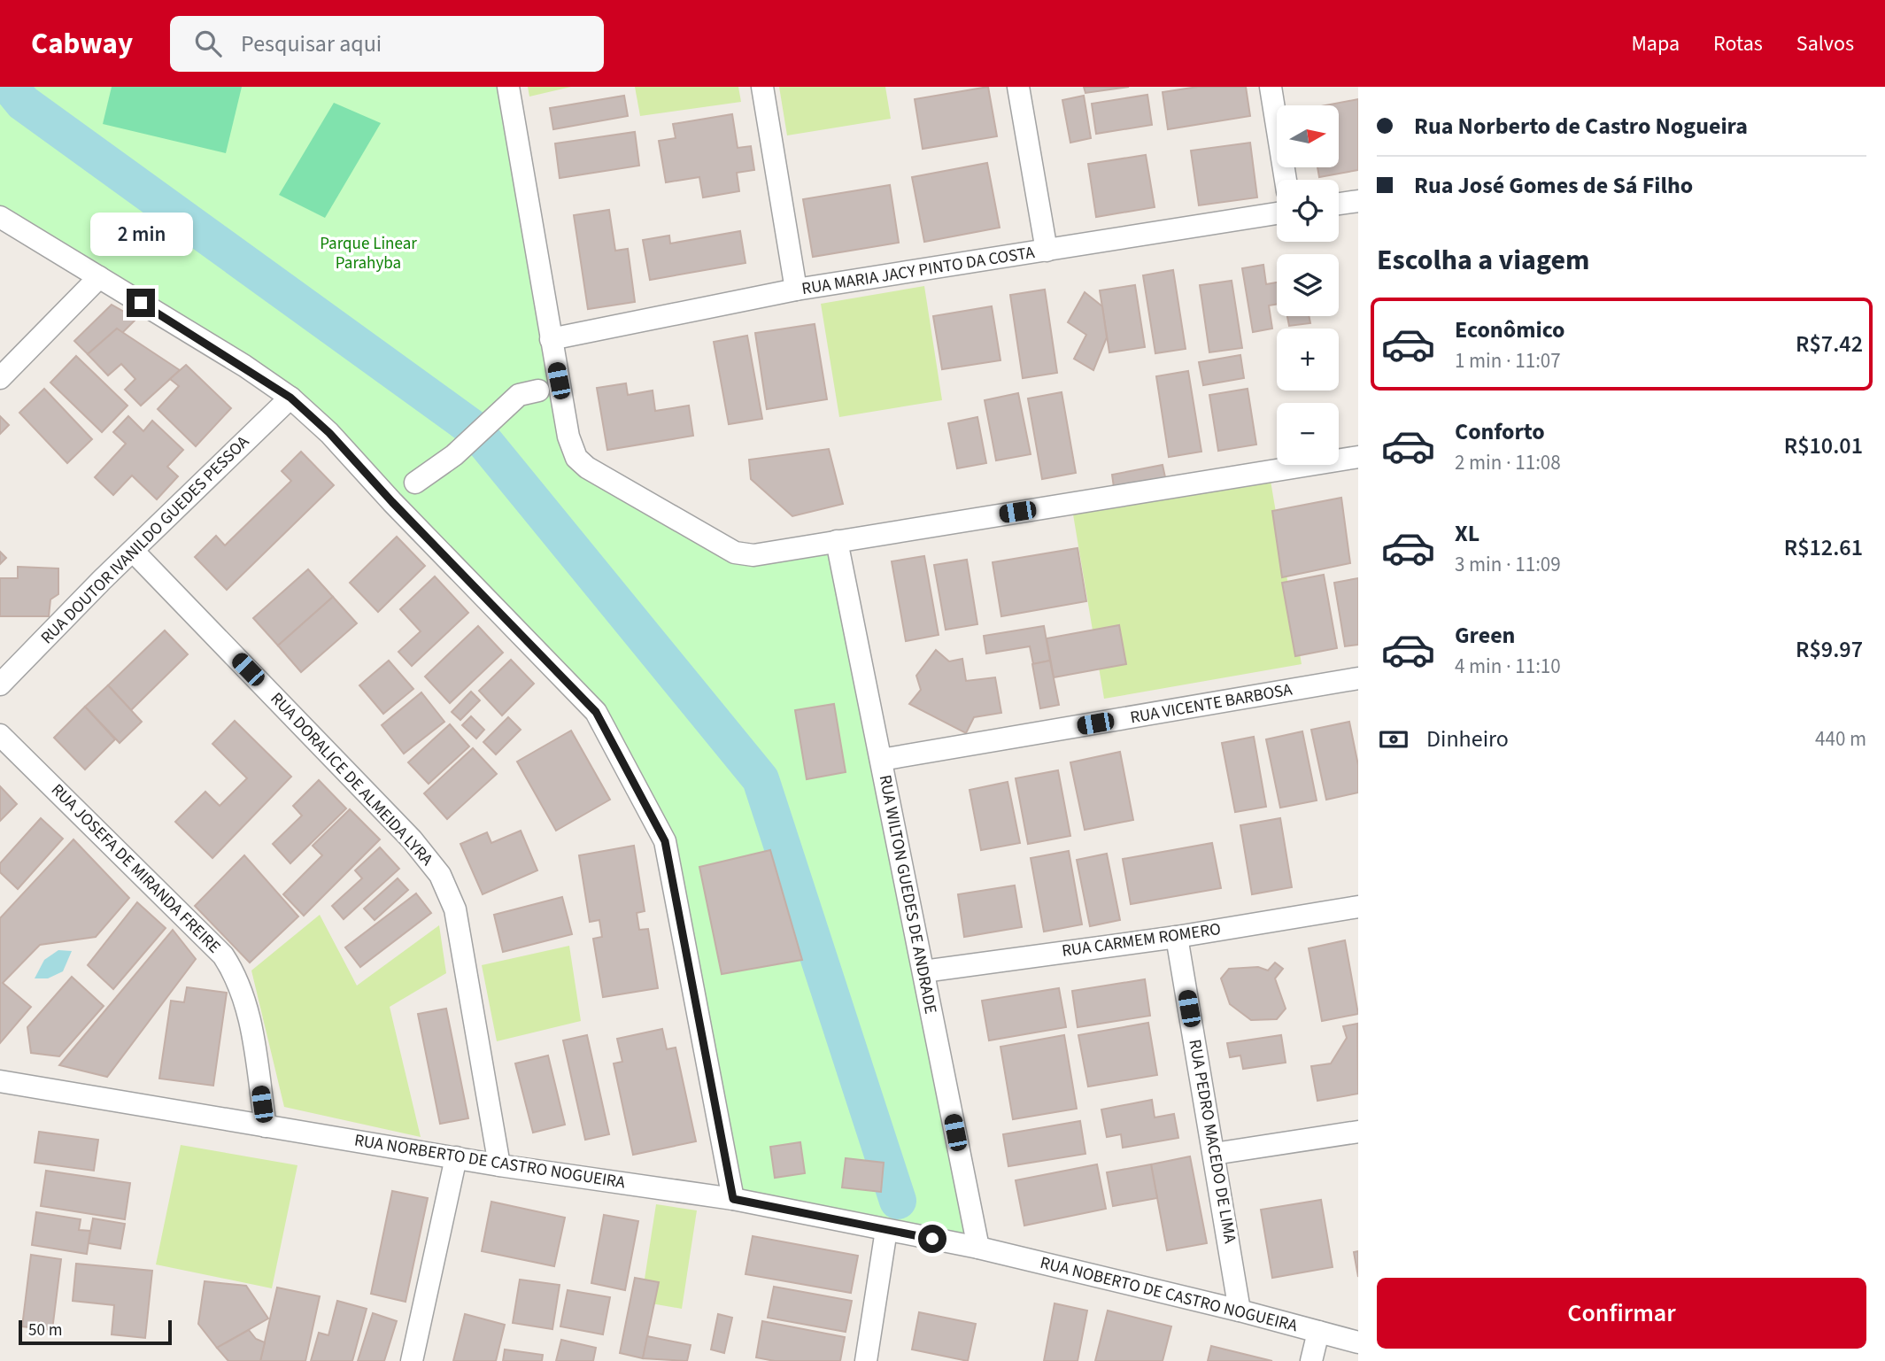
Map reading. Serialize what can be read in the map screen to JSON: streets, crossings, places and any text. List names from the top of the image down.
{
  "streets": {
    "street": [
      "RUA MARIA JACY PINTO DA COSTA",
      "RUA DOUTOR IVANILDO GUEDES PESSOA",
      "RUA VICENTE BARBOSA",
      "RUA DORALICE DE ALMEIDA LYRA",
      "RUA JOSEFA DE MIRANDA FREIRE",
      "RUA WILTON GUEDES DE ANDRADE",
      "RUA CARMEM ROMERO",
      "RUA PEDRO MACEDO DE LIMA",
      "RUA NORBERTO DE CASTRO NOGUEIRA",
      "RUA NOBERTO DE CASTRO NOGUEIRA"
    ]
  },
  "crossings": [
    ["RUA DOUTOR IVANILDO GUEDES PESSOA", "RUA DORALICE DE ALMEIDA LYRA"],
    ["RUA VICENTE BARBOSA", "RUA WILTON GUEDES DE ANDRADE"],
    ["RUA DORALICE DE ALMEIDA LYRA", "RUA NORBERTO DE CASTRO NOGUEIRA"],
    ["RUA JOSEFA DE MIRANDA FREIRE", "RUA NORBERTO DE CASTRO NOGUEIRA"],
    ["RUA WILTON GUEDES DE ANDRADE", "RUA CARMEM ROMERO"],
    ["RUA WILTON GUEDES DE ANDRADE", "RUA NORBERTO DE CASTRO NOGUEIRA"],
    ["RUA WILTON GUEDES DE ANDRADE", "RUA NOBERTO DE CASTRO NOGUEIRA"],
    ["RUA CARMEM ROMERO", "RUA PEDRO MACEDO DE LIMA"],
    ["RUA PEDRO MACEDO DE LIMA", "RUA NOBERTO DE CASTRO NOGUEIRA"],
    ["RUA NORBERTO DE CASTRO NOGUEIRA", "RUA NOBERTO DE CASTRO NOGUEIRA"]
  ],
  "parks": ["Parque Linear Parahyba"],
  "scale_bar": "50 m",
  "north": "right",
  "page": {
    "header": "Cabway",
    "search": "Pesquisar aqui",
    "nav": ["Mapa", "Rotas", "Salvos"],
    "banner": ["Rua Norberto de Castro Nogueira", "Rua José Gomes de Sá Filho"],
    "map_buttons": ["+", "−"],
    "bubble": "2 min",
    "heading": "Escolha a viagem",
    "list": [
      {
        "name": "Econômico",
        "note": "1 min · 11:07",
        "value": "R$7.42"
      },
      {
        "name": "Conforto",
        "note": "2 min · 11:08",
        "value": "R$10.01"
      },
      {
        "name": "XL",
        "note": "3 min · 11:09",
        "value": "R$12.61"
      },
      {
        "name": "Green",
        "note": "4 min · 11:10",
        "value": "R$9.97"
      }
    ],
    "pay": ["Dinheiro", "440 m"],
    "buttons": "Confirmar",
    "scale": "50 m"
  }
}
